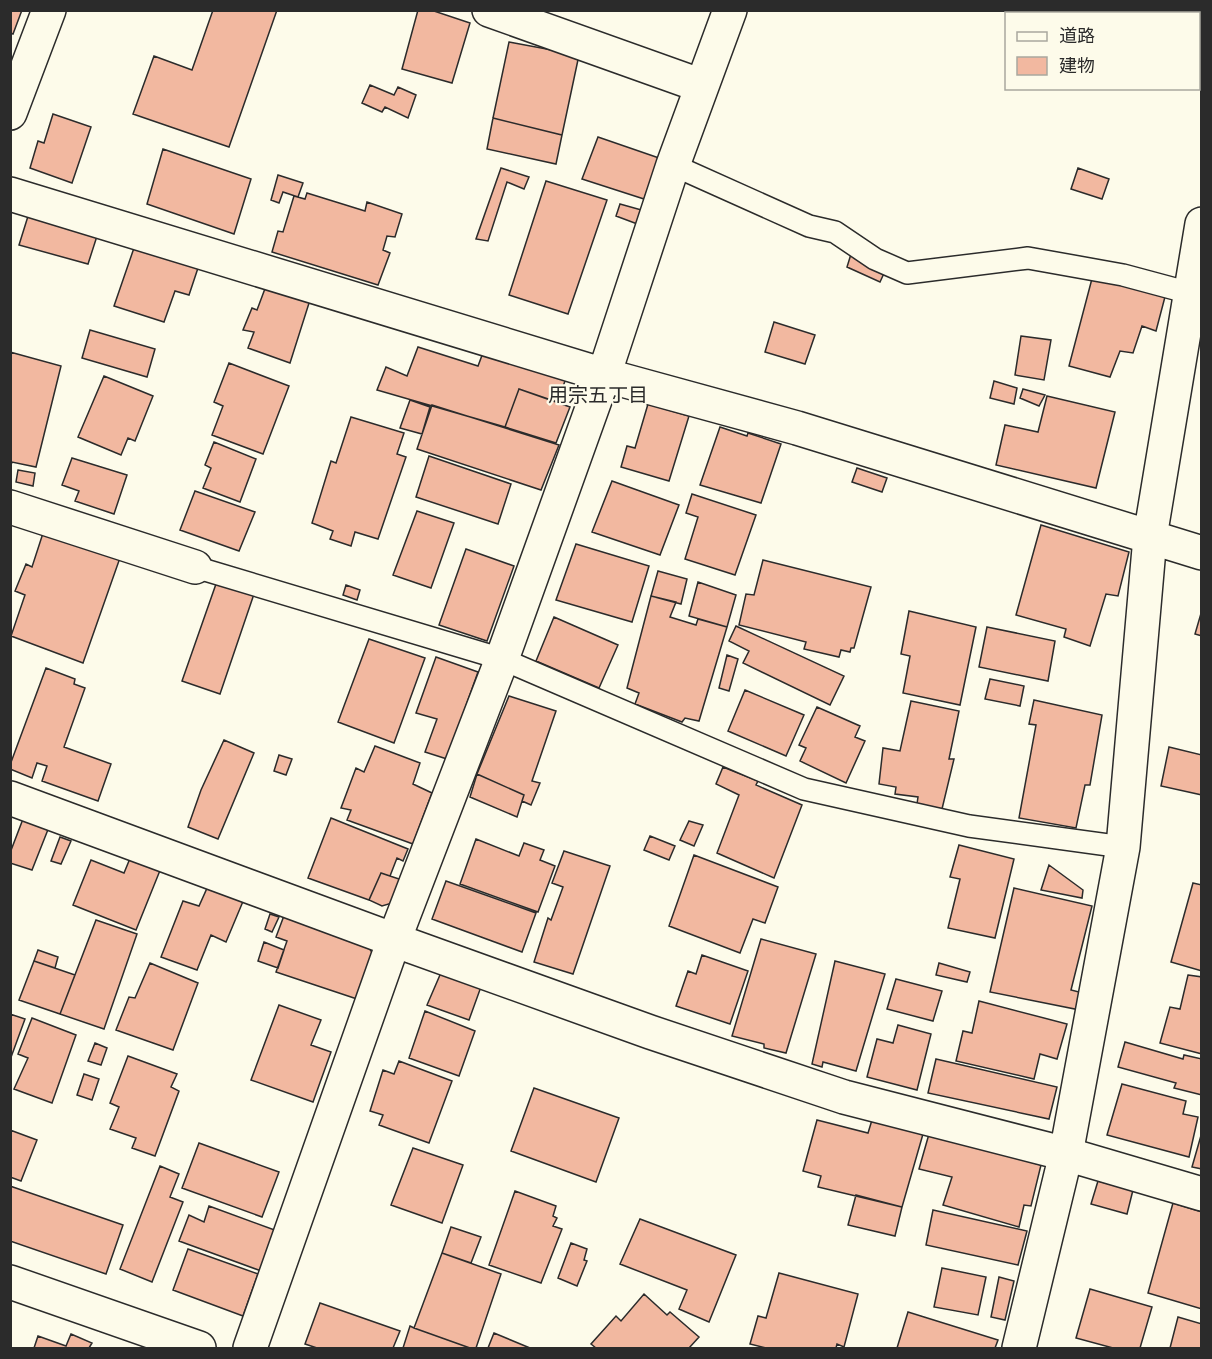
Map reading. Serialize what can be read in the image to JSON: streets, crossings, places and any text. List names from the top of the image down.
{
  "districts": ["用宗五丁目"],
  "legend": ["道路", "建物"]
}
